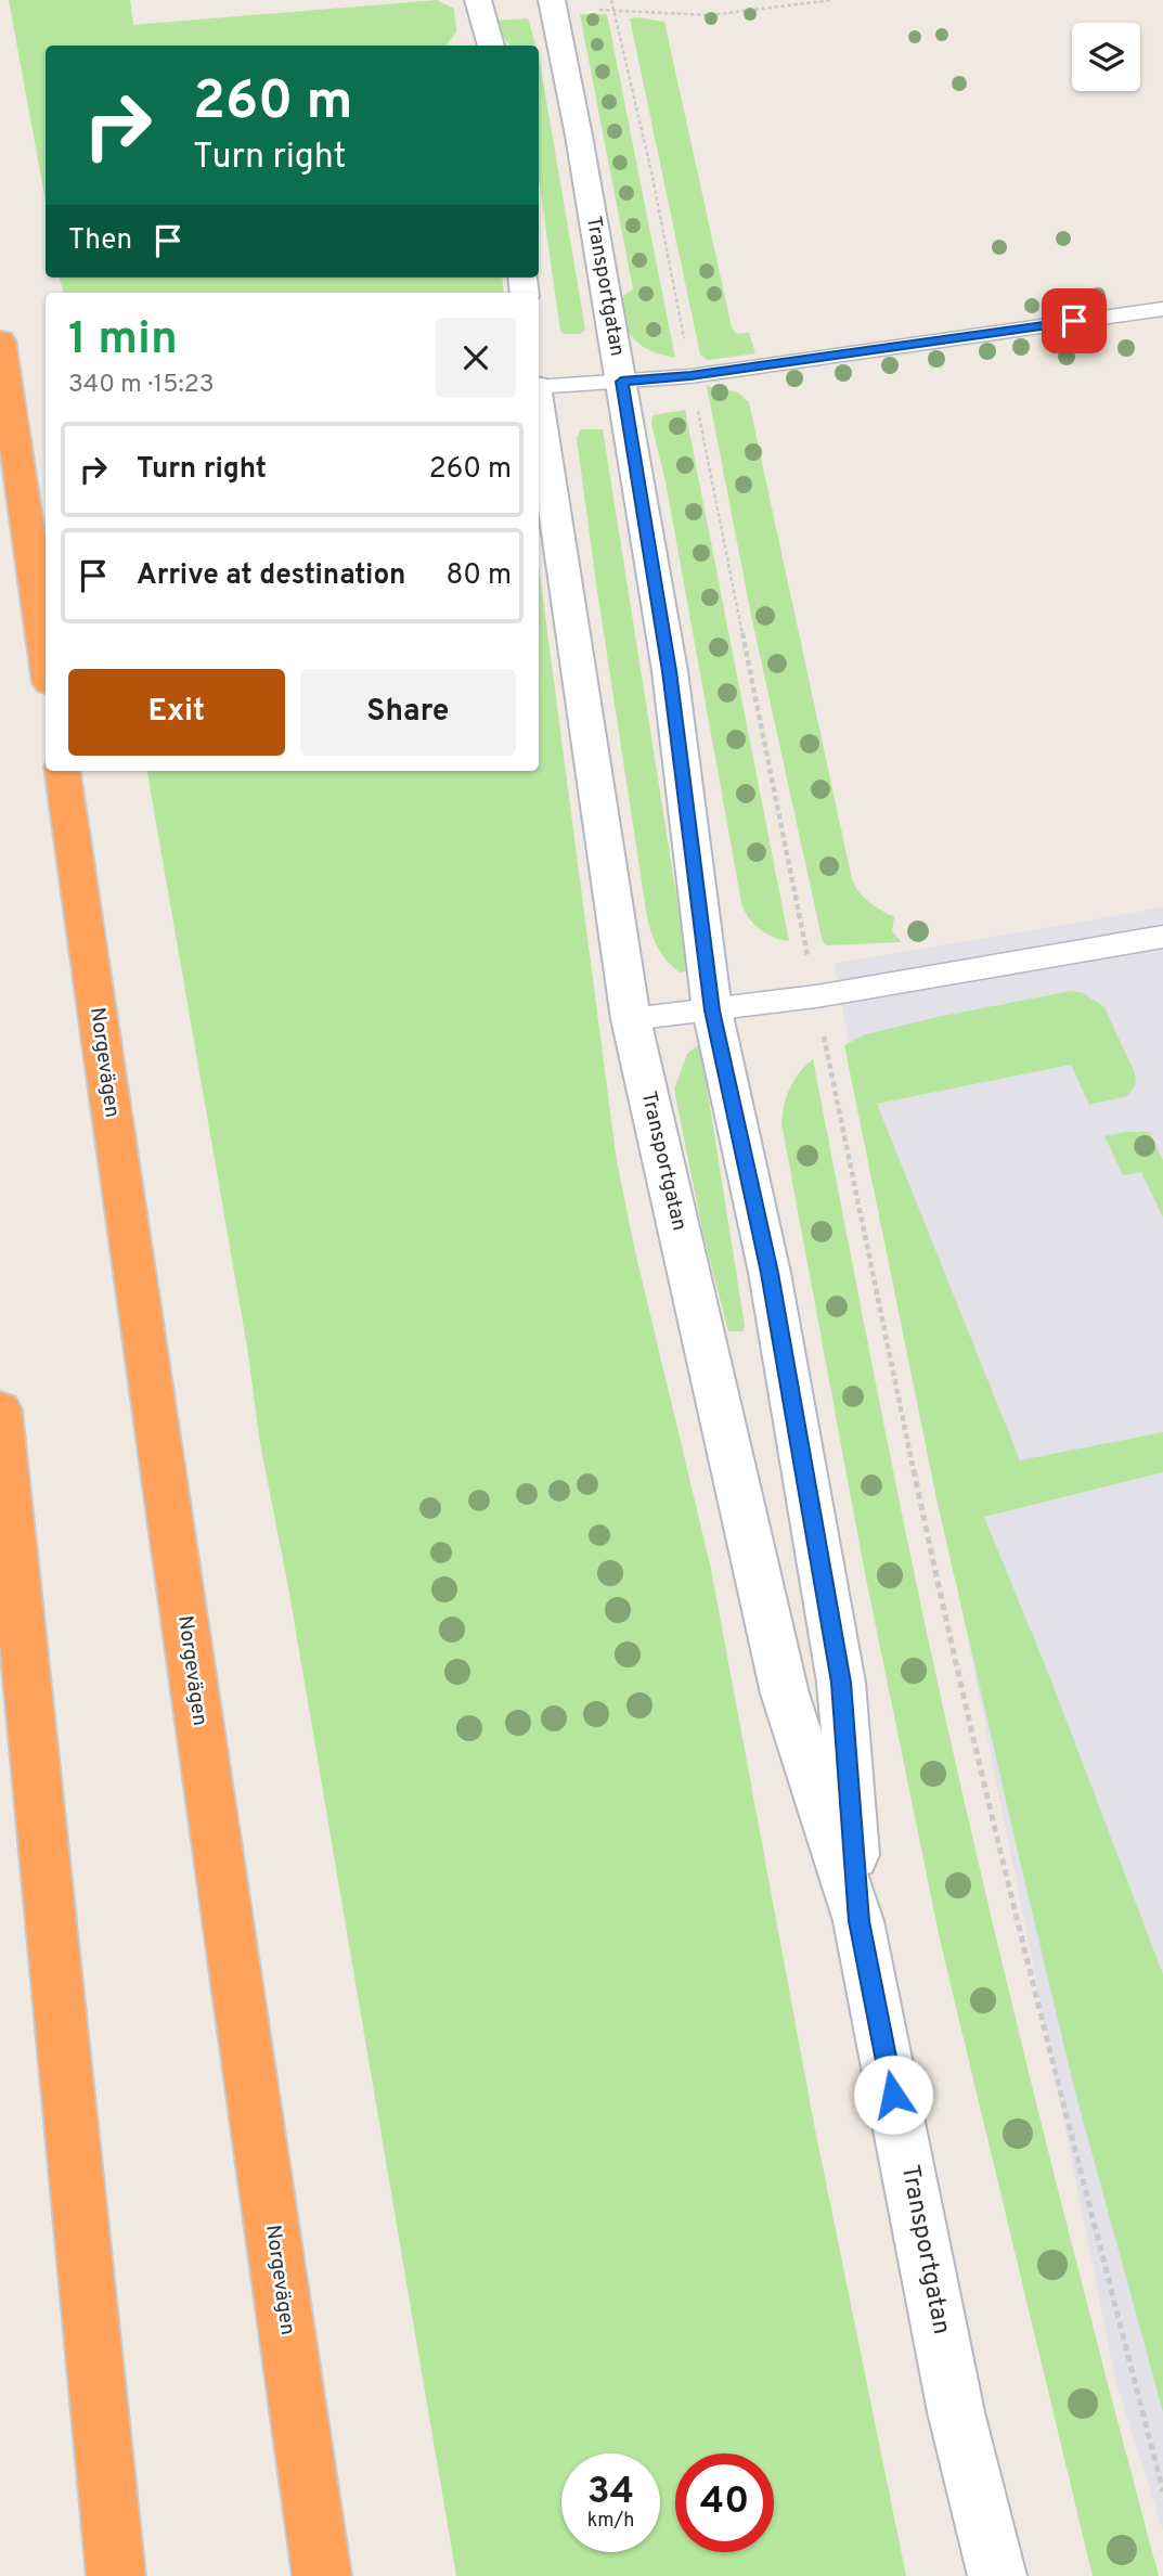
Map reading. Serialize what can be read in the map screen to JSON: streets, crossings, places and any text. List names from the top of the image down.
{
  "streets": {
    "highway": ["Norgevägen"],
    "street": ["Transportgatan"]
  },
  "page": {
    "turn": ["260 m", "Turn right"],
    "then": "Then",
    "heading": ["1 min", "340 m · 15:23"],
    "list": [
      {
        "name": "Turn right",
        "value": "260 m"
      },
      {
        "name": "Arrive at destination",
        "value": "80 m"
      }
    ],
    "buttons": ["Exit", "Share"],
    "speed": "34 km/h",
    "limit": "40"
  }
}
